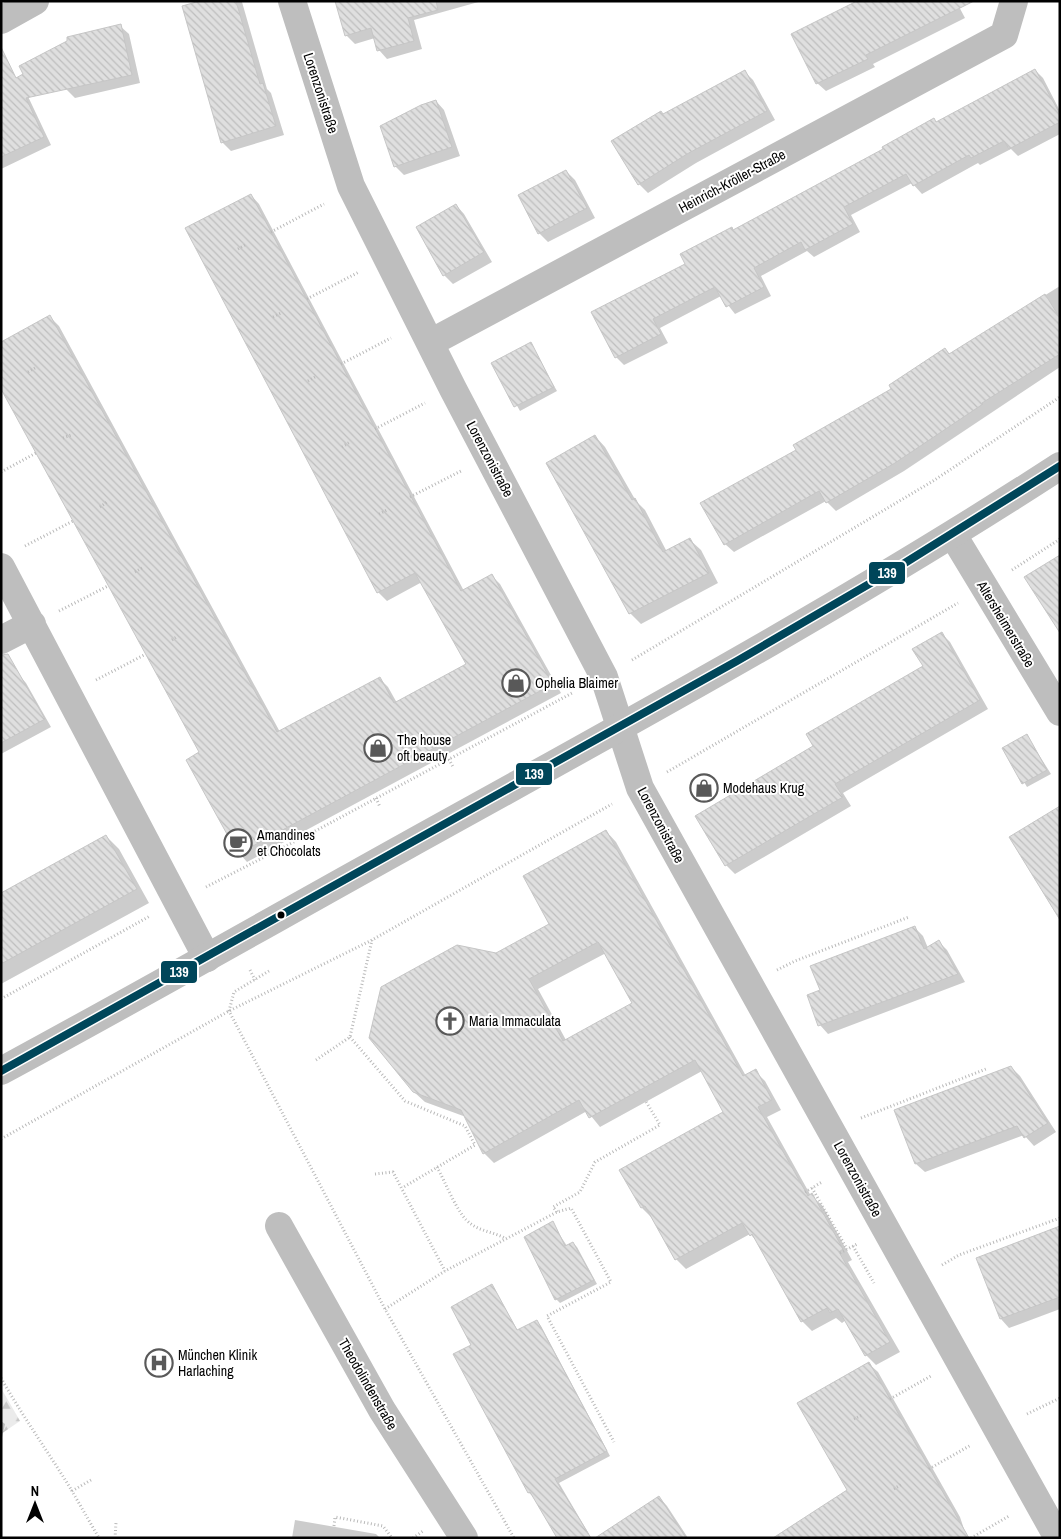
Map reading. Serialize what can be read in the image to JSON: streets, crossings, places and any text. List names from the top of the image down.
{
  "streets": {
    "street": [
      "Lorenzonistraße",
      "Heinrich-Kröller-Straße",
      "Altersheimerstraße",
      "Theodolindenstraße"
    ]
  },
  "crossings": [
    ["Lorenzonistraße", "Heinrich-Kröller-Straße"]
  ],
  "places": {
    "shop": ["Ophelia Blaimer", "The house oft beauty", "Modehaus Krug"],
    "cafe": ["Amandines et Chocolats"],
    "church": ["Maria Immaculata"],
    "hospital": ["München Klinik Harlaching"]
  },
  "lines": ["transit line 139"],
  "north": "top"
}
